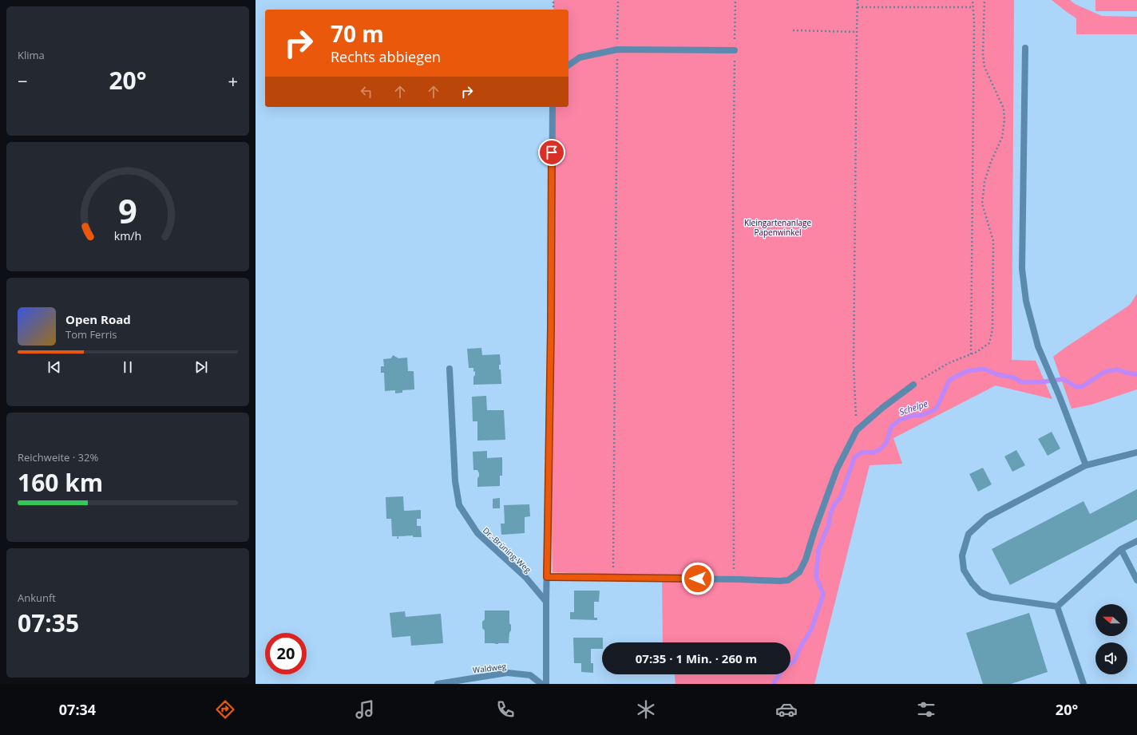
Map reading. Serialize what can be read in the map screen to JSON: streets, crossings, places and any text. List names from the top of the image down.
{
  "streets": {
    "street": ["Dr.-Brüning-Weg", "Waldweg"]
  },
  "water": ["Schelpe"],
  "parks": ["Kleingartenanlage Papenwinkel"],
  "north": "left",
  "page": {
    "tile": [
      "Klima",
      ["Reichweite · 32%", "160 km"],
      ["Ankunft", "07:35"]
    ],
    "turn": ["70 m", "Rechts abbiegen"],
    "heat": ["−", "20°", "+"],
    "song": ["Open Road", "Tom Ferris"],
    "limit": "20",
    "trip": "07:35 · 1 Min. · 260 m",
    "tabs": ["07:34", "20°"],
    "gauge": ["9", "km/h"]
  }
}
